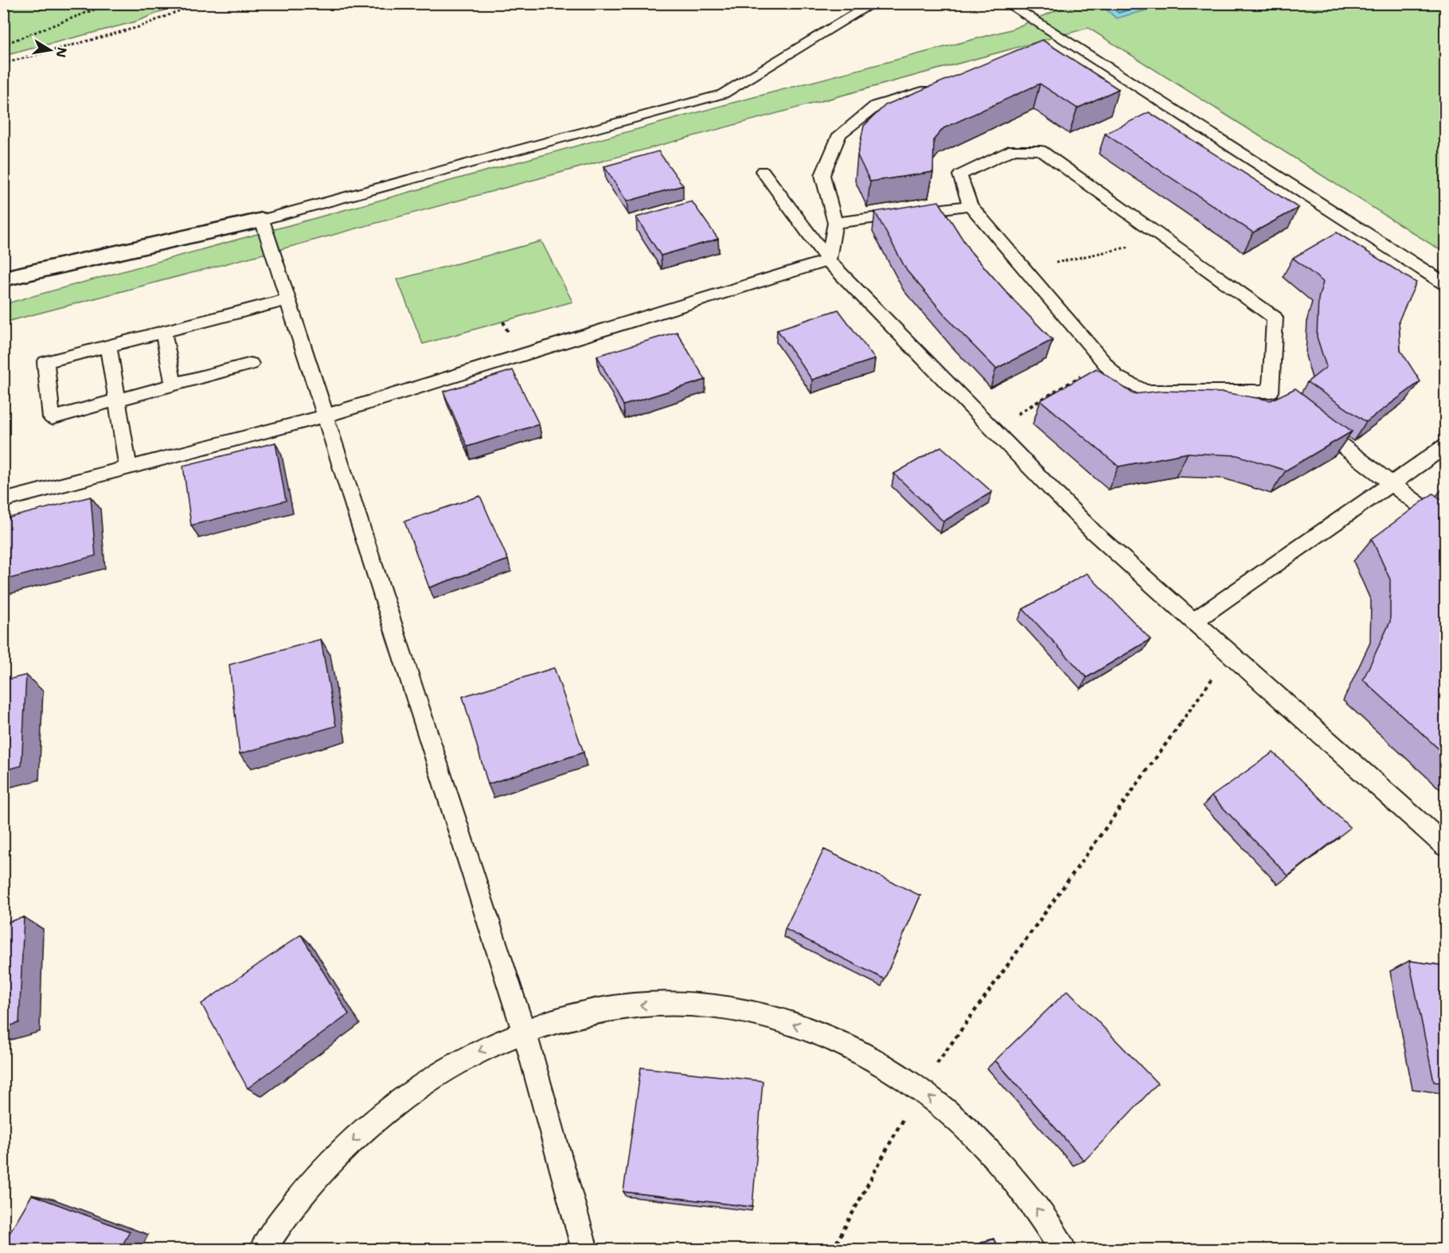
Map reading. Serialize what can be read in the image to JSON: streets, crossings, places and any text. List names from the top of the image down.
{
  "north": "right"
}
